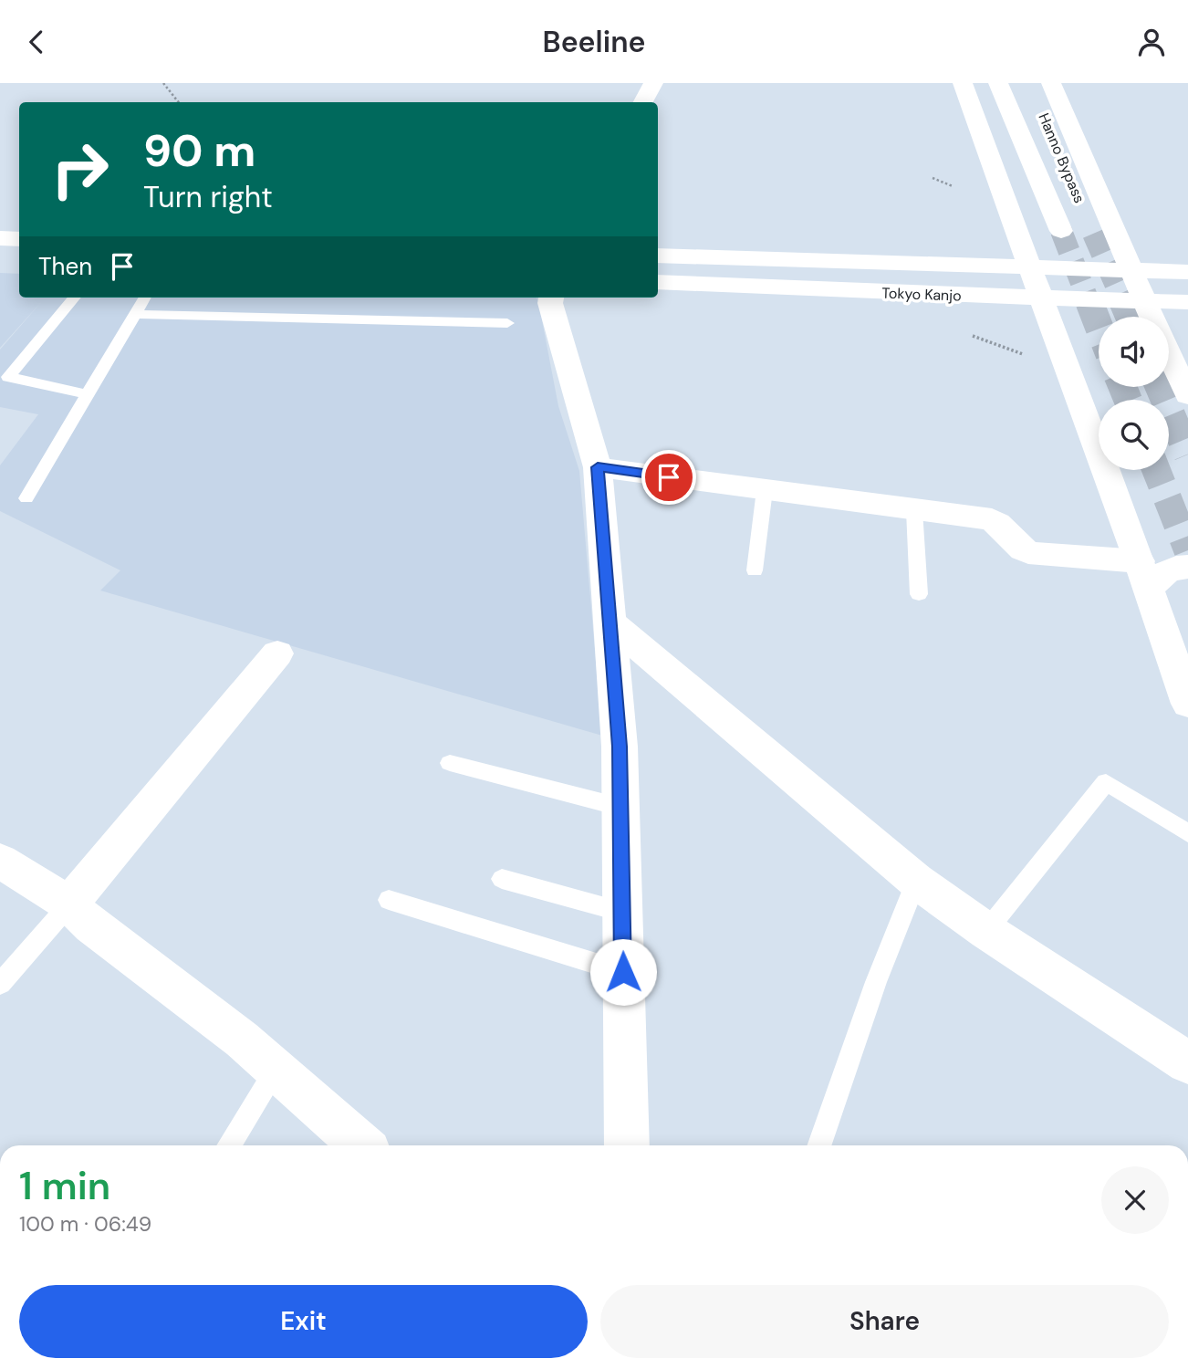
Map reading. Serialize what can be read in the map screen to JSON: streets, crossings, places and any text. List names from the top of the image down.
{
  "streets": {
    "main road": ["Hanno Bypass", "Tokyo Kanjo"]
  },
  "page": {
    "header": "Beeline",
    "turn": ["90 m", "Turn right"],
    "then": "Then",
    "heading": ["1 min", "100 m · 06:49"],
    "buttons": ["Exit", "Share"]
  }
}
